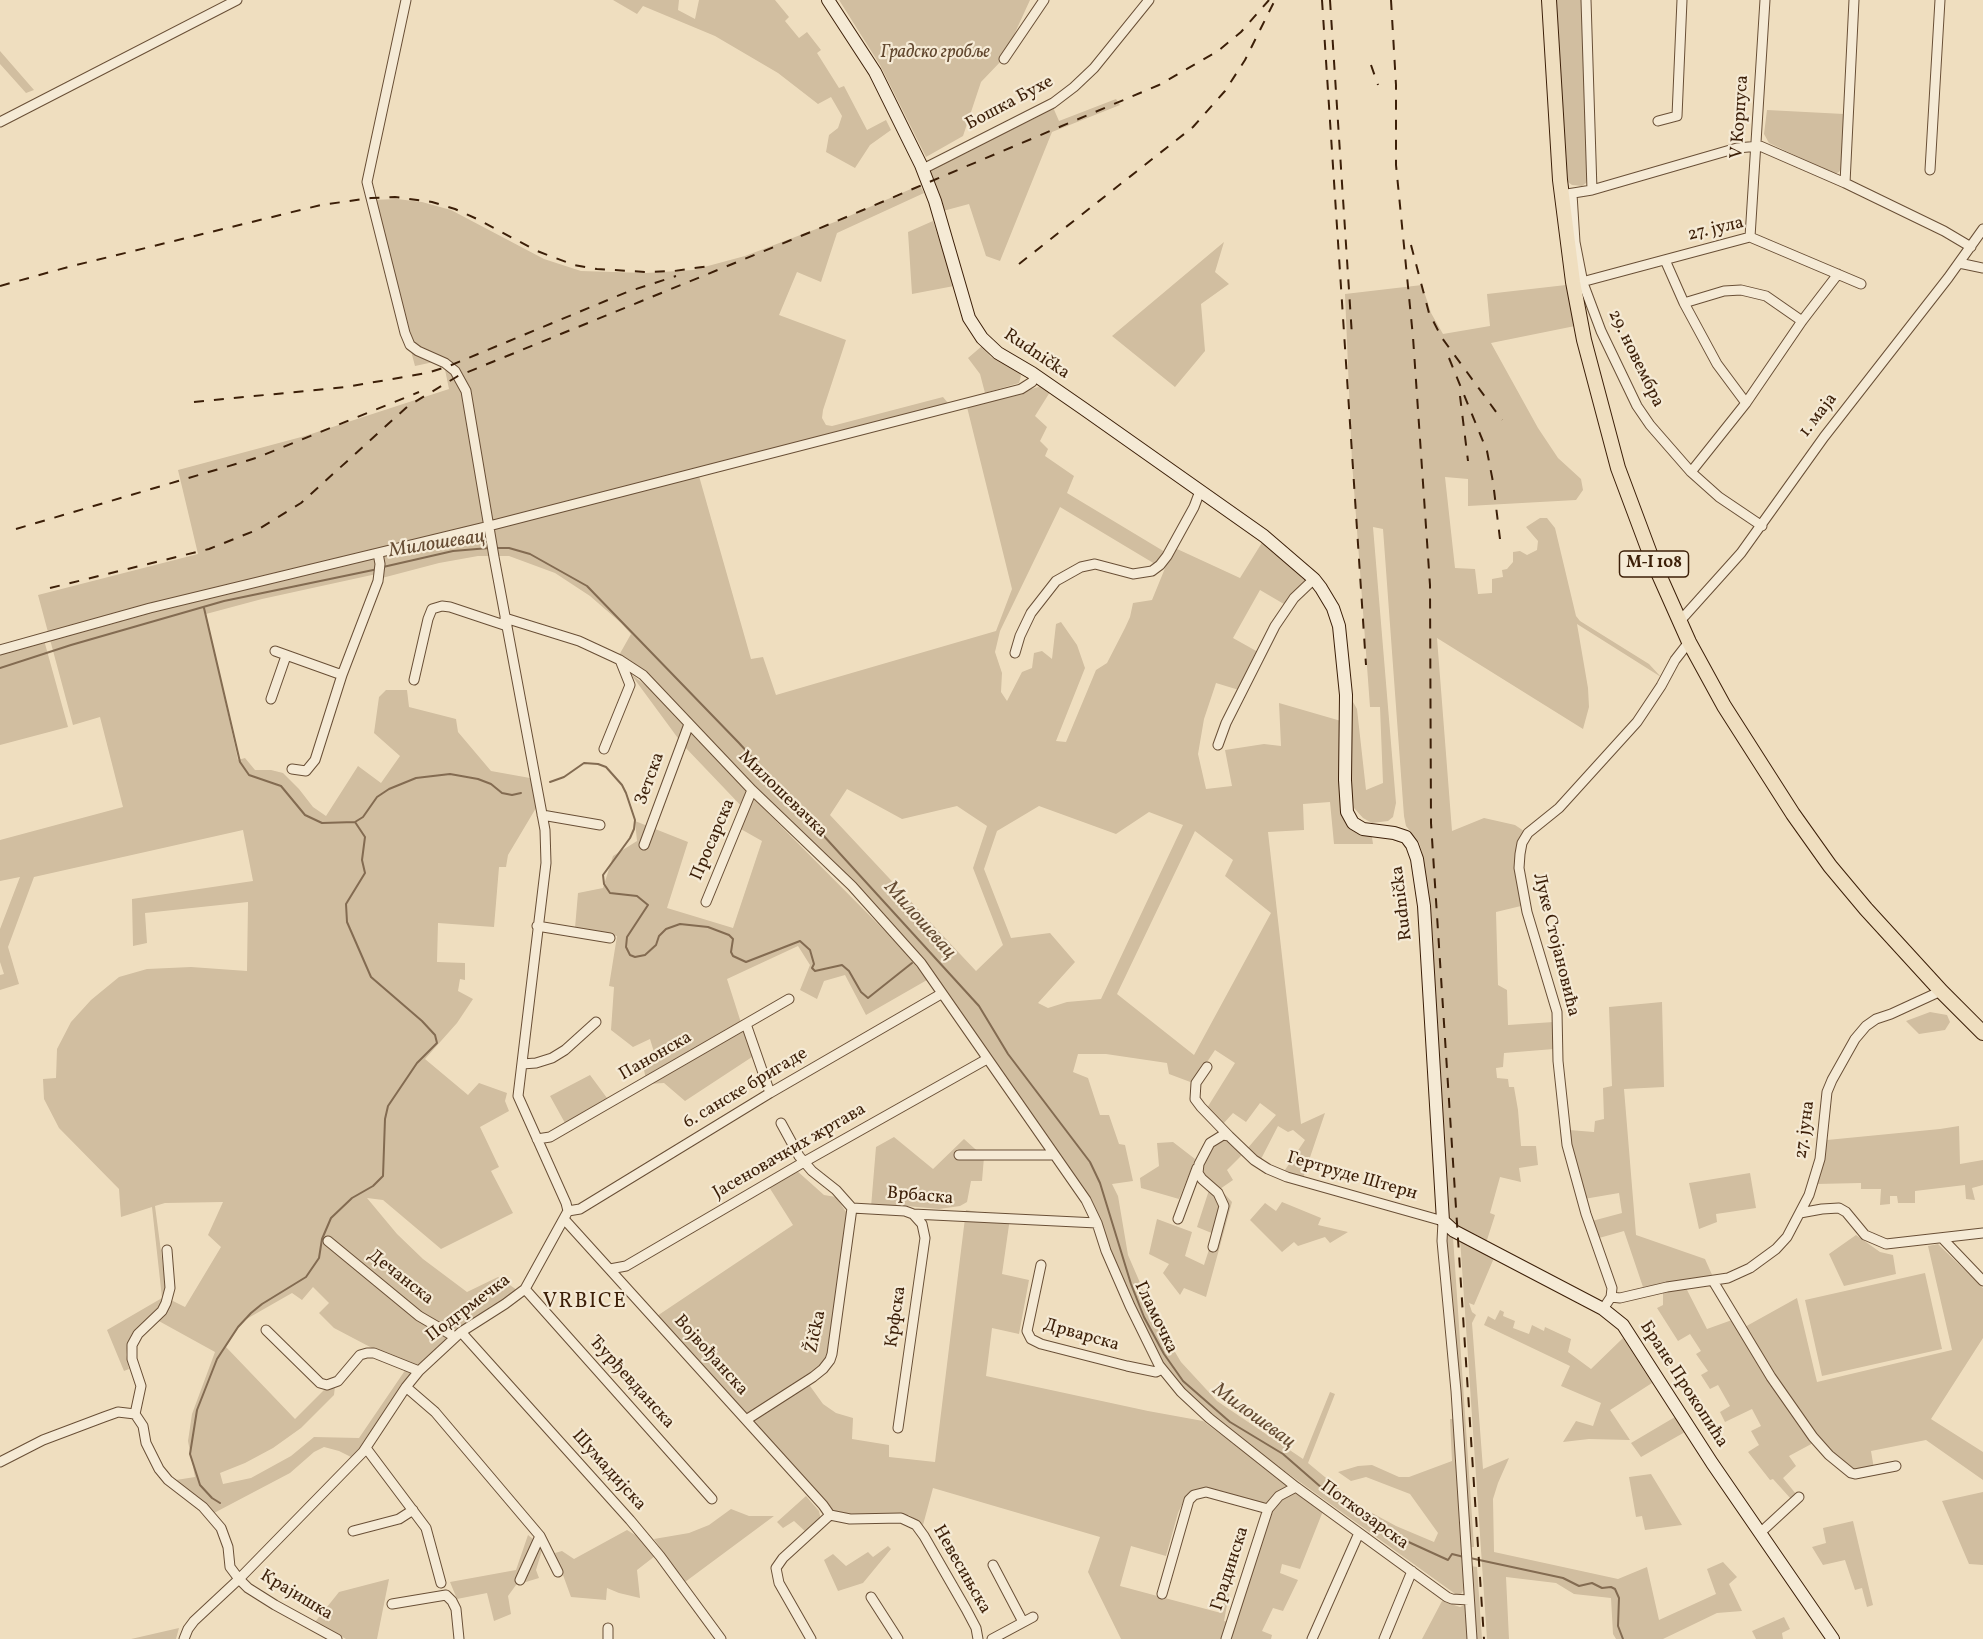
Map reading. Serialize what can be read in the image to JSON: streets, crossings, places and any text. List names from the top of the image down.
{
  "streets": {
    "main road": ["M-I 108"],
    "street": [
      "Бошка Бухе",
      "V Корпуса",
      "27. јула",
      "Rudnička",
      "29. новембра",
      "1. маја",
      "Зетска",
      "Милошевачка",
      "Просарска",
      "Луке Стојановића",
      "Панонска",
      "6. санске бригаде",
      "27. јуна",
      "Јасеновачких жртава",
      "Гертруде Штерн",
      "Врбаска",
      "Дечанска",
      "Подгрмечка",
      "Крфска",
      "Гламочка",
      "Žička",
      "Дрварска",
      "Војвођанска",
      "Ђурђевданска",
      "Бране Прокопића",
      "Шумадијска",
      "Поткозарска",
      "Градинска",
      "Невесињска",
      "Крајишка"
    ]
  },
  "crossings": [
    ["Бошка Бухе", "Rudnička"],
    ["V Корпуса", "27. јула"],
    ["27. јула", "29. новембра"],
    ["27. јула", "M-I 108"],
    ["Rudnička", "Гертруде Штерн"],
    ["Rudnička", "Бране Прокопића"],
    ["29. новембра", "1. маја"],
    ["29. новембра", "M-I 108"],
    ["1. маја", "M-I 108"],
    ["M-I 108", "Луке Стојановића"],
    ["M-I 108", "27. јуна"],
    ["Зетска", "Милошевачка"],
    ["Милошевачка", "Просарска"],
    ["Милошевачка", "6. санске бригаде"],
    ["Милошевачка", "Јасеновачких жртава"],
    ["Милошевачка", "Гламочка"],
    ["Луке Стојановића", "27. јуна"],
    ["6. санске бригаде", "Подгрмечка"],
    ["6. санске бригаде", "Војвођанска"],
    ["Јасеновачких жртава", "Гламочка"],
    ["Јасеновачких жртава", "Војвођанска"],
    ["Гертруде Штерн", "Бране Прокопића"],
    ["Врбаска", "Крфска"],
    ["Врбаска", "Гламочка"],
    ["Врбаска", "Žička"],
    ["Дечанска", "Подгрмечка"],
    ["Дечанска", "Шумадијска"],
    ["Подгрмечка", "Војвођанска"],
    ["Подгрмечка", "Ђурђевданска"],
    ["Подгрмечка", "Шумадијска"],
    ["Подгрмечка", "Крајишка"],
    ["Гламочка", "Дрварска"],
    ["Гламочка", "Поткозарска"],
    ["Žička", "Војвођанска"],
    ["Војвођанска", "Невесињска"],
    ["Поткозарска", "Градинска"]
  ],
  "districts": ["VRBICE"],
  "water": ["Милошевац"],
  "parks": ["Градско гробље"]
}
